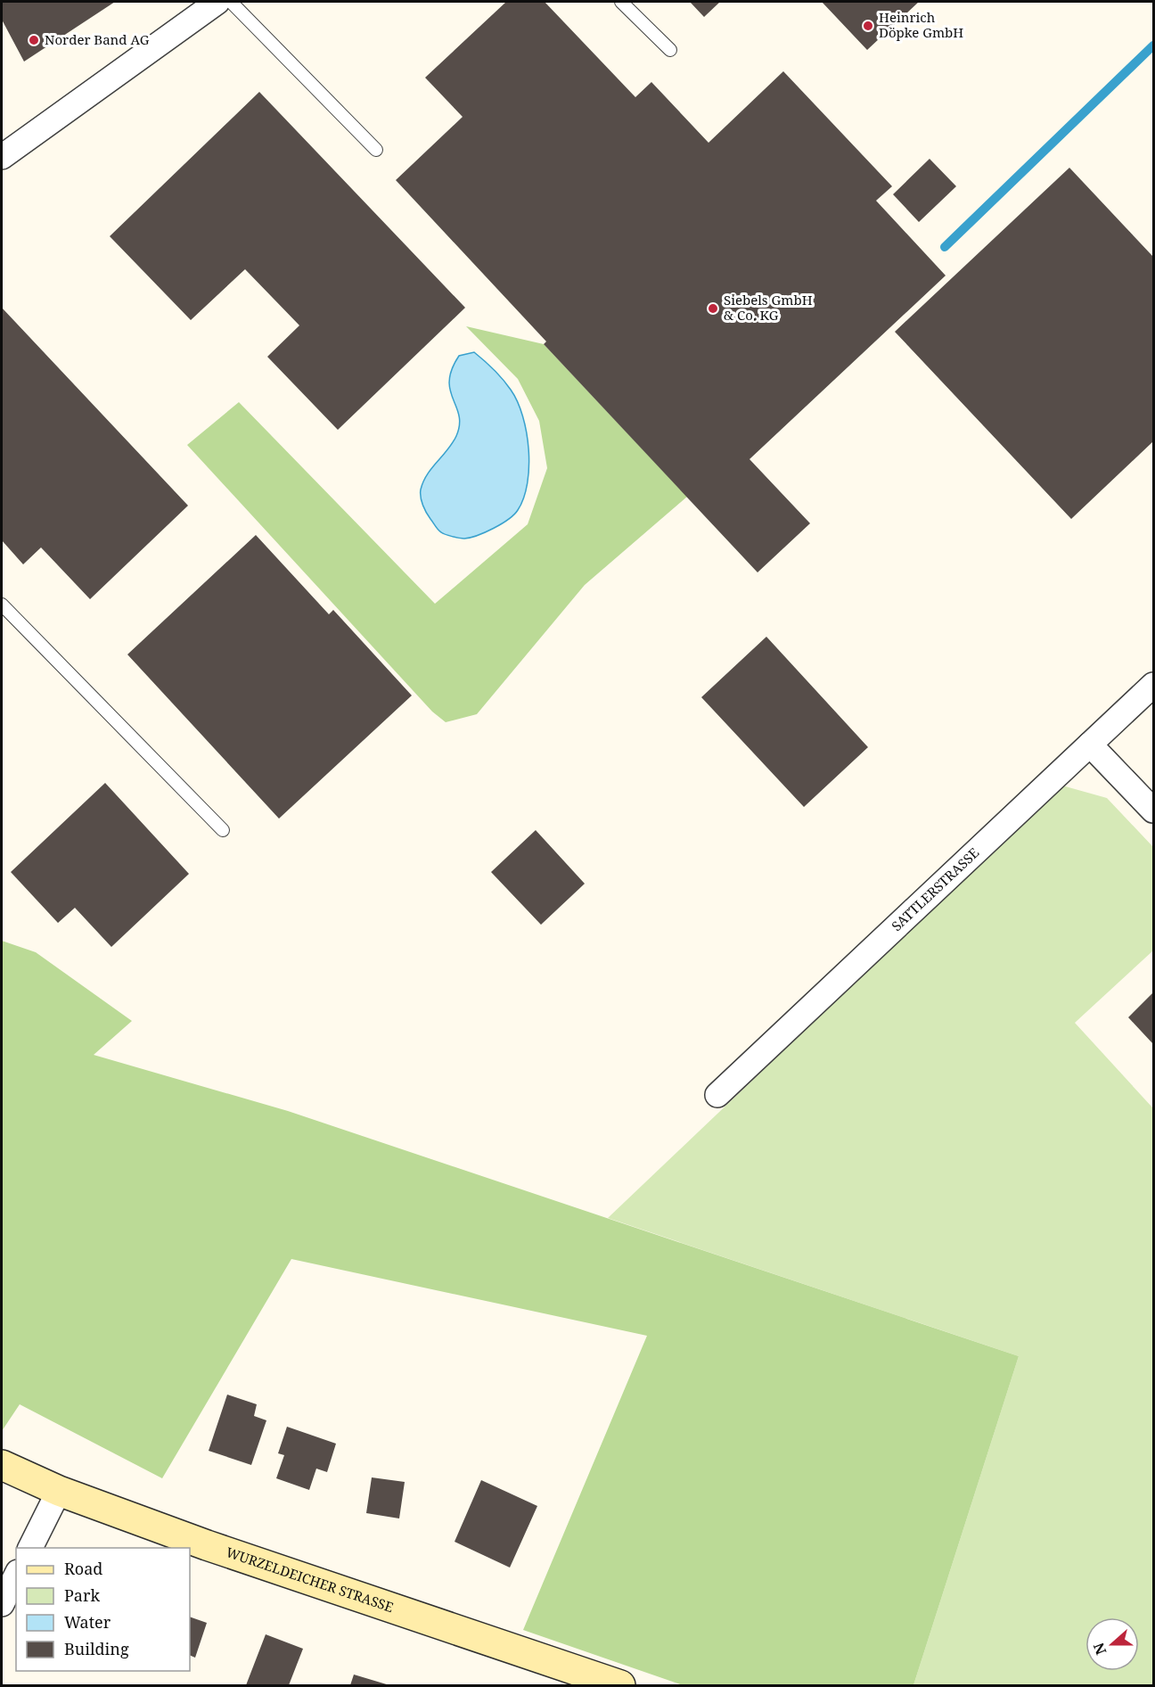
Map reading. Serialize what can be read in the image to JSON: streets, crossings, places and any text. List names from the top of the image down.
{
  "streets": {
    "main road": ["WURZELDEICHER STRASSE"],
    "street": ["SATTLERSTRASSE"]
  },
  "places": ["Heinrich Döpke GmbH", "Norder Band AG", "Siebels GmbH & Co. KG"],
  "legend": [
    "Road",
    "Park",
    "Water",
    "Building"
  ],
  "north": "left"
}
